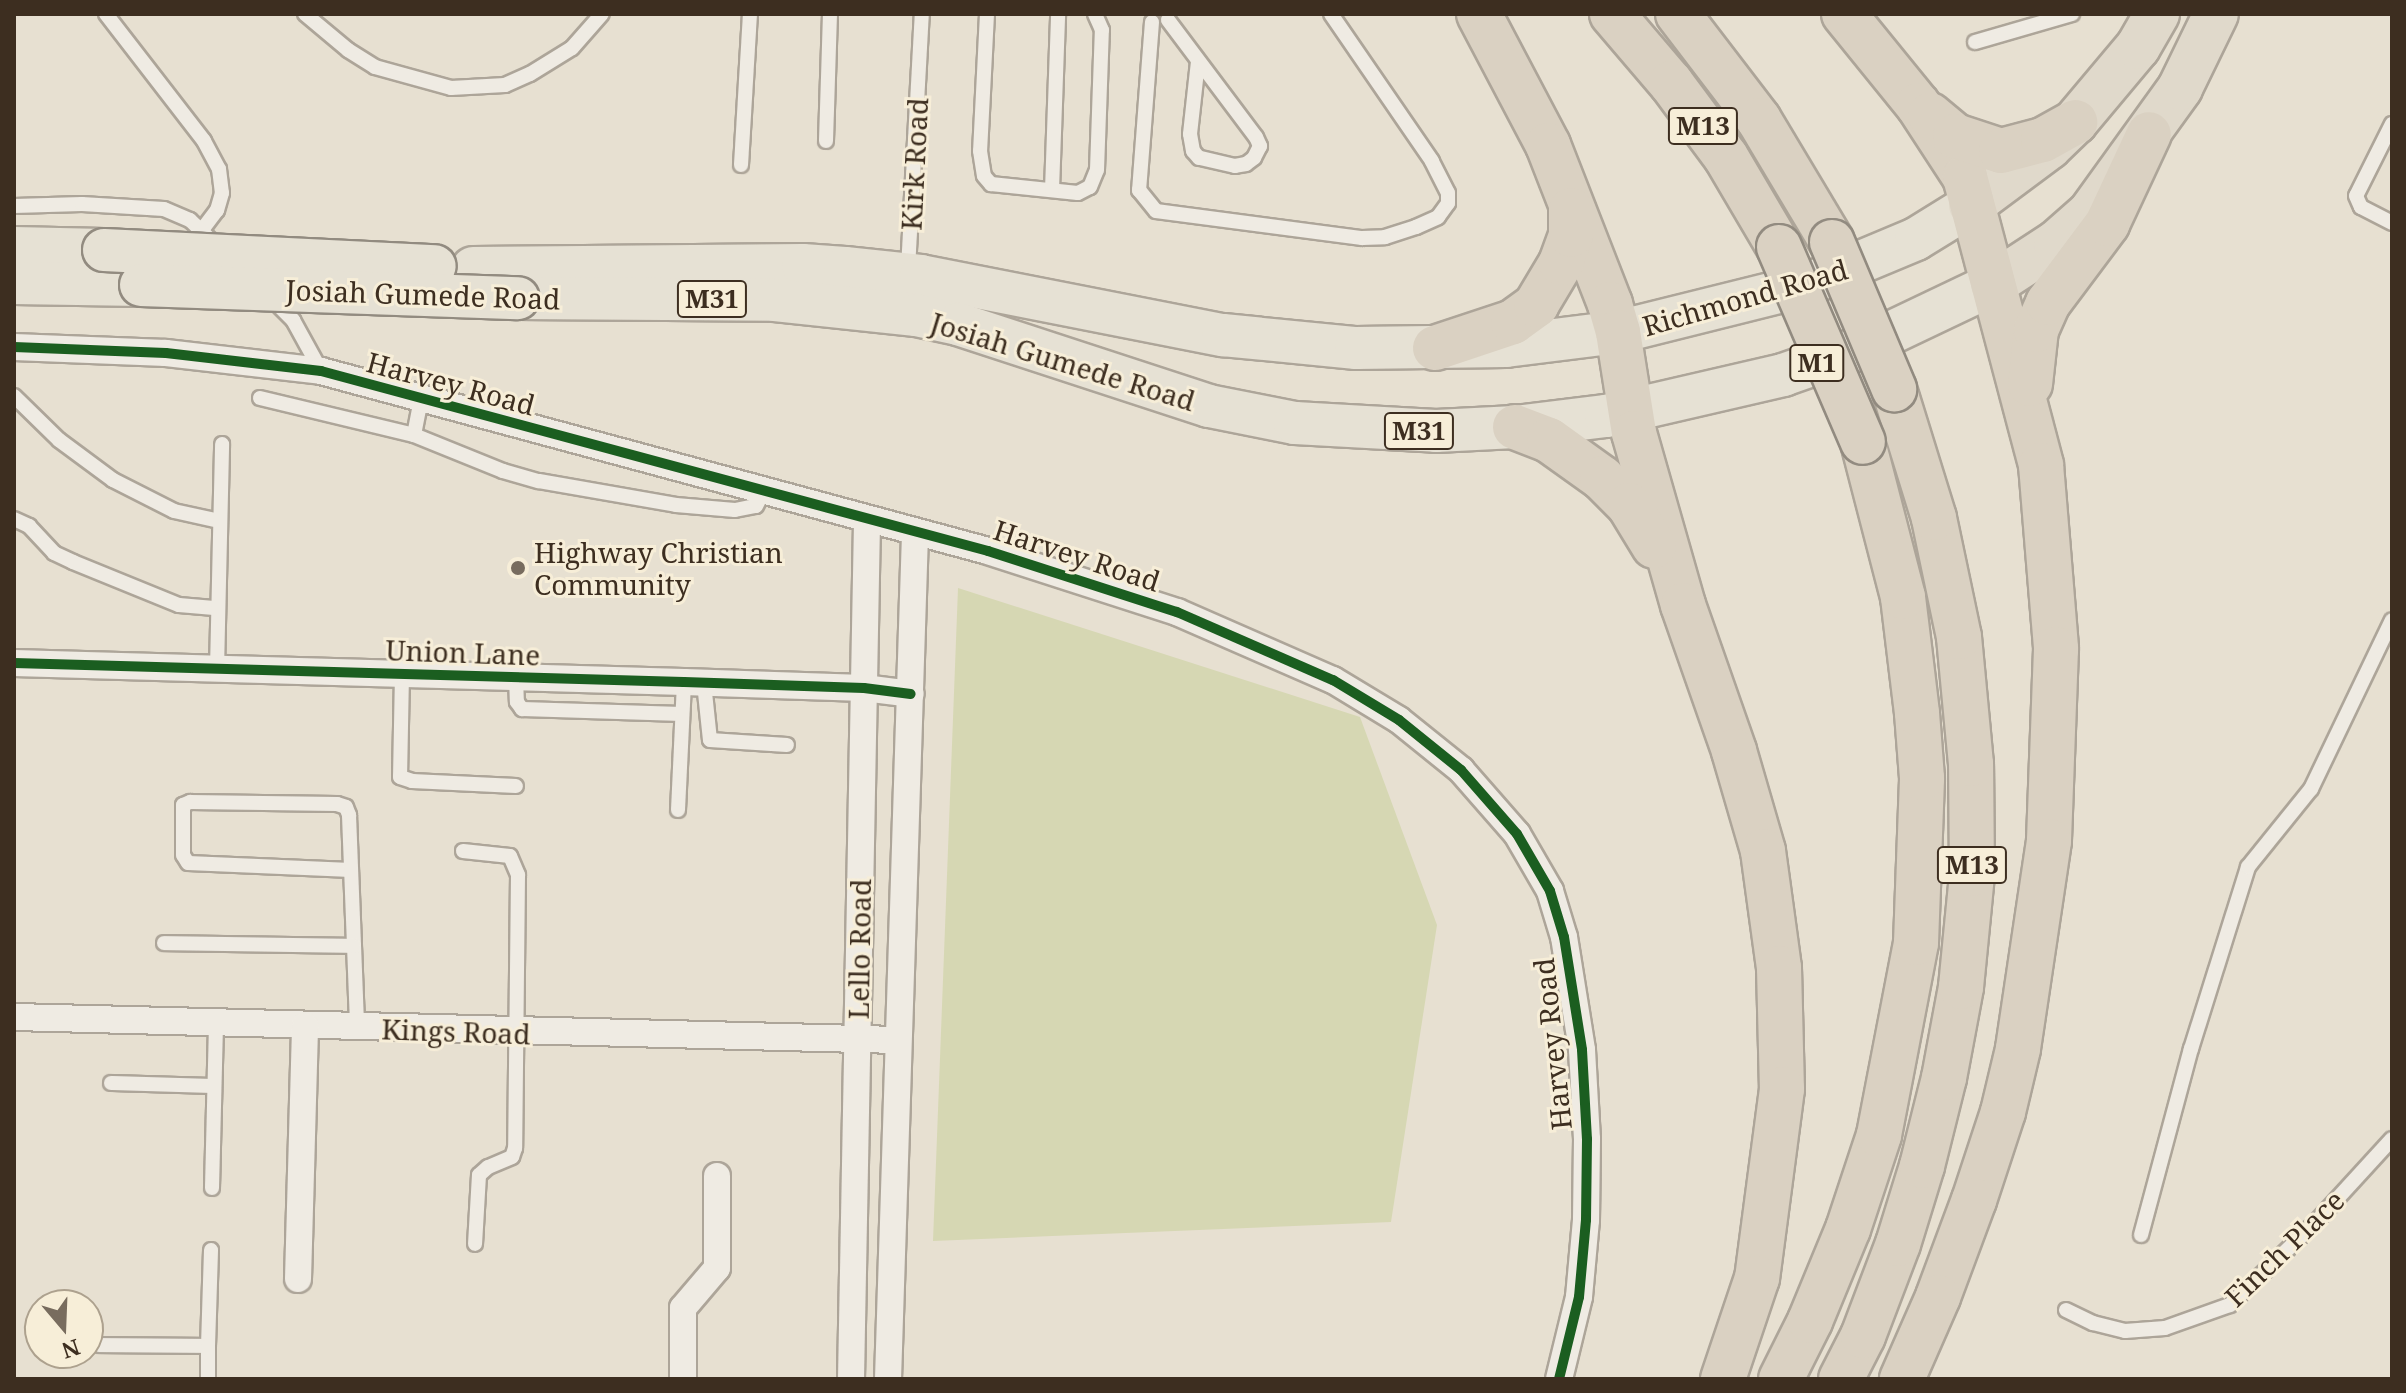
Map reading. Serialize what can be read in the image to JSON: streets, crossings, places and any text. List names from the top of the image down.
{
  "streets": {
    "highway": ["M13", "Richmond Road", "M1"],
    "main road": ["Josiah Gumede Road", "M31"],
    "street": [
      "Harvey Road",
      "Union Lane",
      "Lello Road",
      "Kings Road"
    ],
    "lane": ["Kirk Road", "Finch Place"]
  },
  "crossings": [
    ["Kirk Road", "Josiah Gumede Road"],
    ["Josiah Gumede Road", "Richmond Road"],
    ["Josiah Gumede Road", "M1"],
    ["Harvey Road", "Lello Road"],
    ["Union Lane", "Lello Road"],
    ["Lello Road", "Kings Road"]
  ],
  "places": ["Highway Christian Community"],
  "north": "bottom"
}
